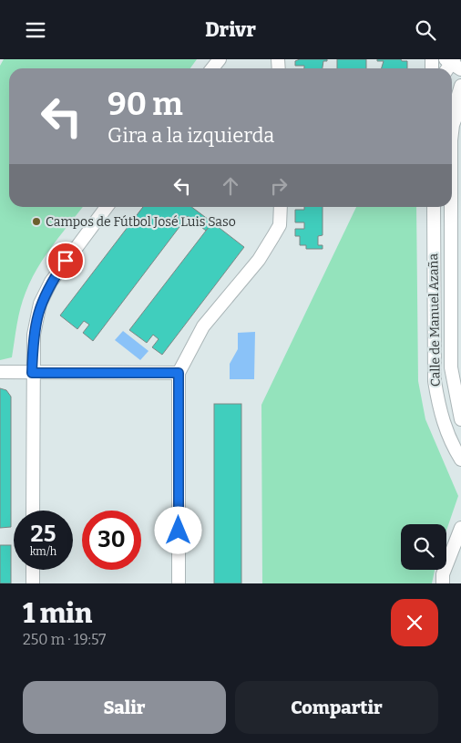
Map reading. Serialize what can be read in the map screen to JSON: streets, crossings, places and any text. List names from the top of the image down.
{
  "streets": {
    "street": ["Calle de Manuel Azaña"]
  },
  "places": ["Campos de Fútbol José Luis Saso"],
  "page": {
    "header": "Drivr",
    "turn": ["90 m", "Gira a la izquierda"],
    "speed": "25 km/h",
    "limit": "30",
    "heading": ["1 min", "250 m · 19:57"],
    "buttons": ["Salir", "Compartir"]
  }
}
